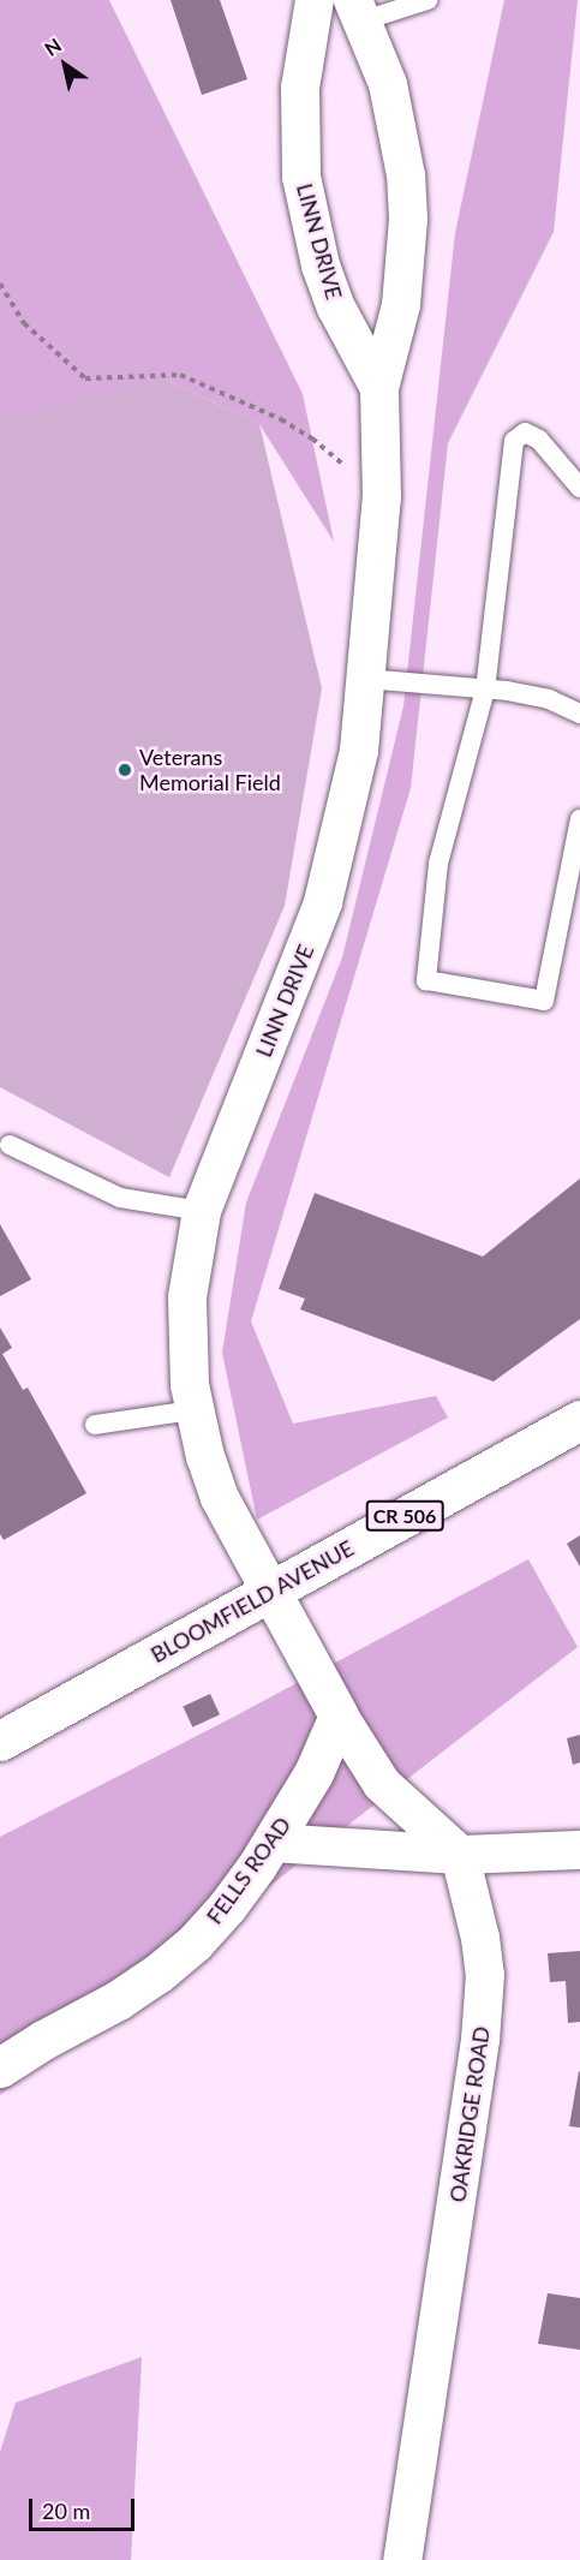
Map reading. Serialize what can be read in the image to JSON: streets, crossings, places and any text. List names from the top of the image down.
{
  "streets": {
    "main road": ["CR 506", "BLOOMFIELD AVENUE", "FELLS ROAD"],
    "street": ["LINN DRIVE", "OAKRIDGE ROAD"]
  },
  "crossings": [
    ["LINN DRIVE", "BLOOMFIELD AVENUE"]
  ],
  "places": ["Veterans Memorial Field"],
  "scale_bar": "20 m",
  "north": "top left"
}
